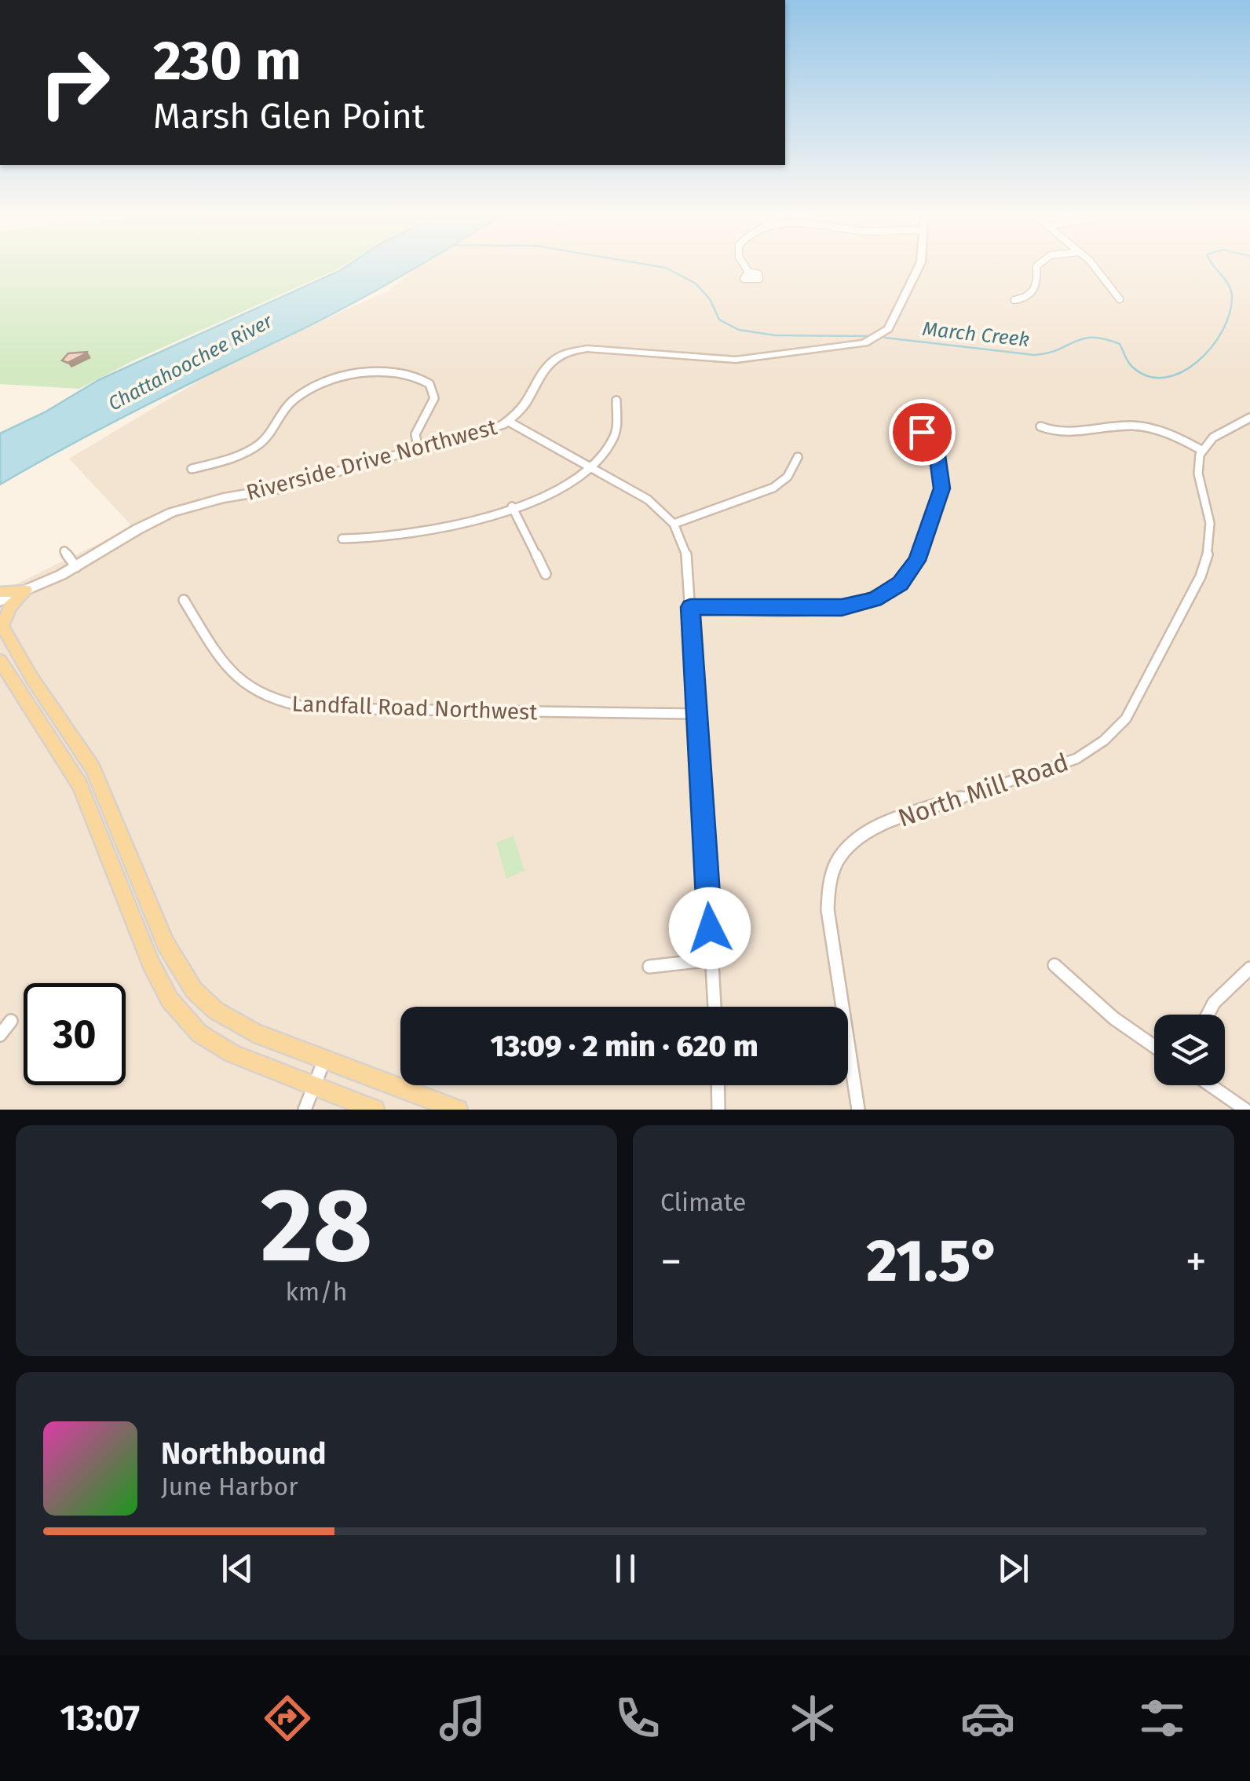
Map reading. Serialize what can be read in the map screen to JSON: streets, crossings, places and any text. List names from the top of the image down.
{
  "streets": {
    "street": ["Riverside Drive Northwest", "Landfall Road Northwest", "North Mill Road"]
  },
  "water": ["March Creek", "Chattahoochee River"],
  "page": {
    "turn": ["230 m", "Marsh Glen Point"],
    "limit": "30",
    "trip": "13:09 · 2 min · 620 m",
    "tile": [
      ["28", "km/h"],
      "Climate"
    ],
    "heat": ["−", "21.5°", "+"],
    "song": ["Northbound", "June Harbor"],
    "tabs": "13:07"
  }
}
